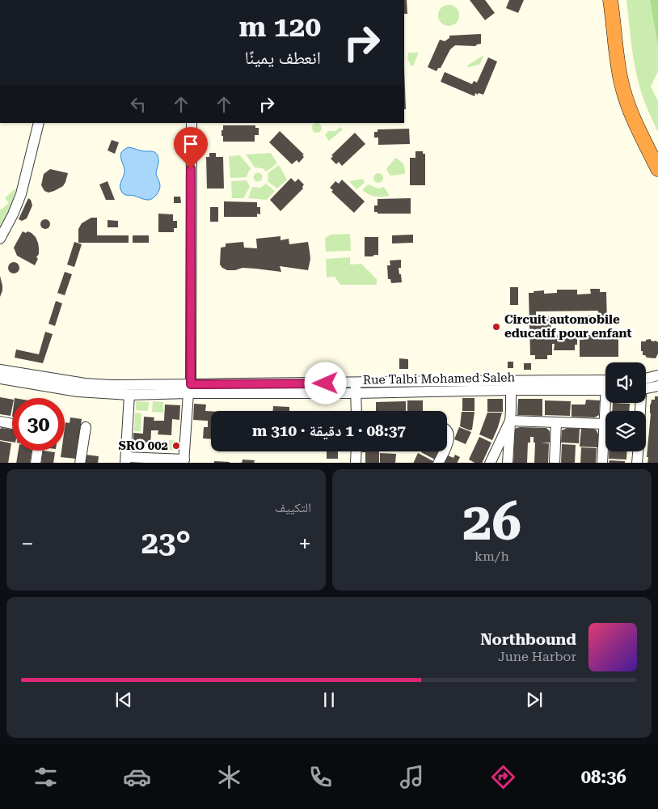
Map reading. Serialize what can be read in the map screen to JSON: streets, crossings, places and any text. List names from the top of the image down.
{
  "streets": {
    "street": ["Rue Talbi Mohamed Saleh"]
  },
  "places": ["Circuit automobile educatif pour enfant", "SRO 002"],
  "page": {
    "turn": ["120 m", "انعطف يمينًا"],
    "limit": "30",
    "trip": "08:37 · 1 دقيقة · 310 m",
    "tile": [
      ["26", "km/h"],
      "التكييف"
    ],
    "heat": ["−", "23°", "+"],
    "song": ["Northbound", "June Harbor"],
    "tabs": "08:36"
  }
}
